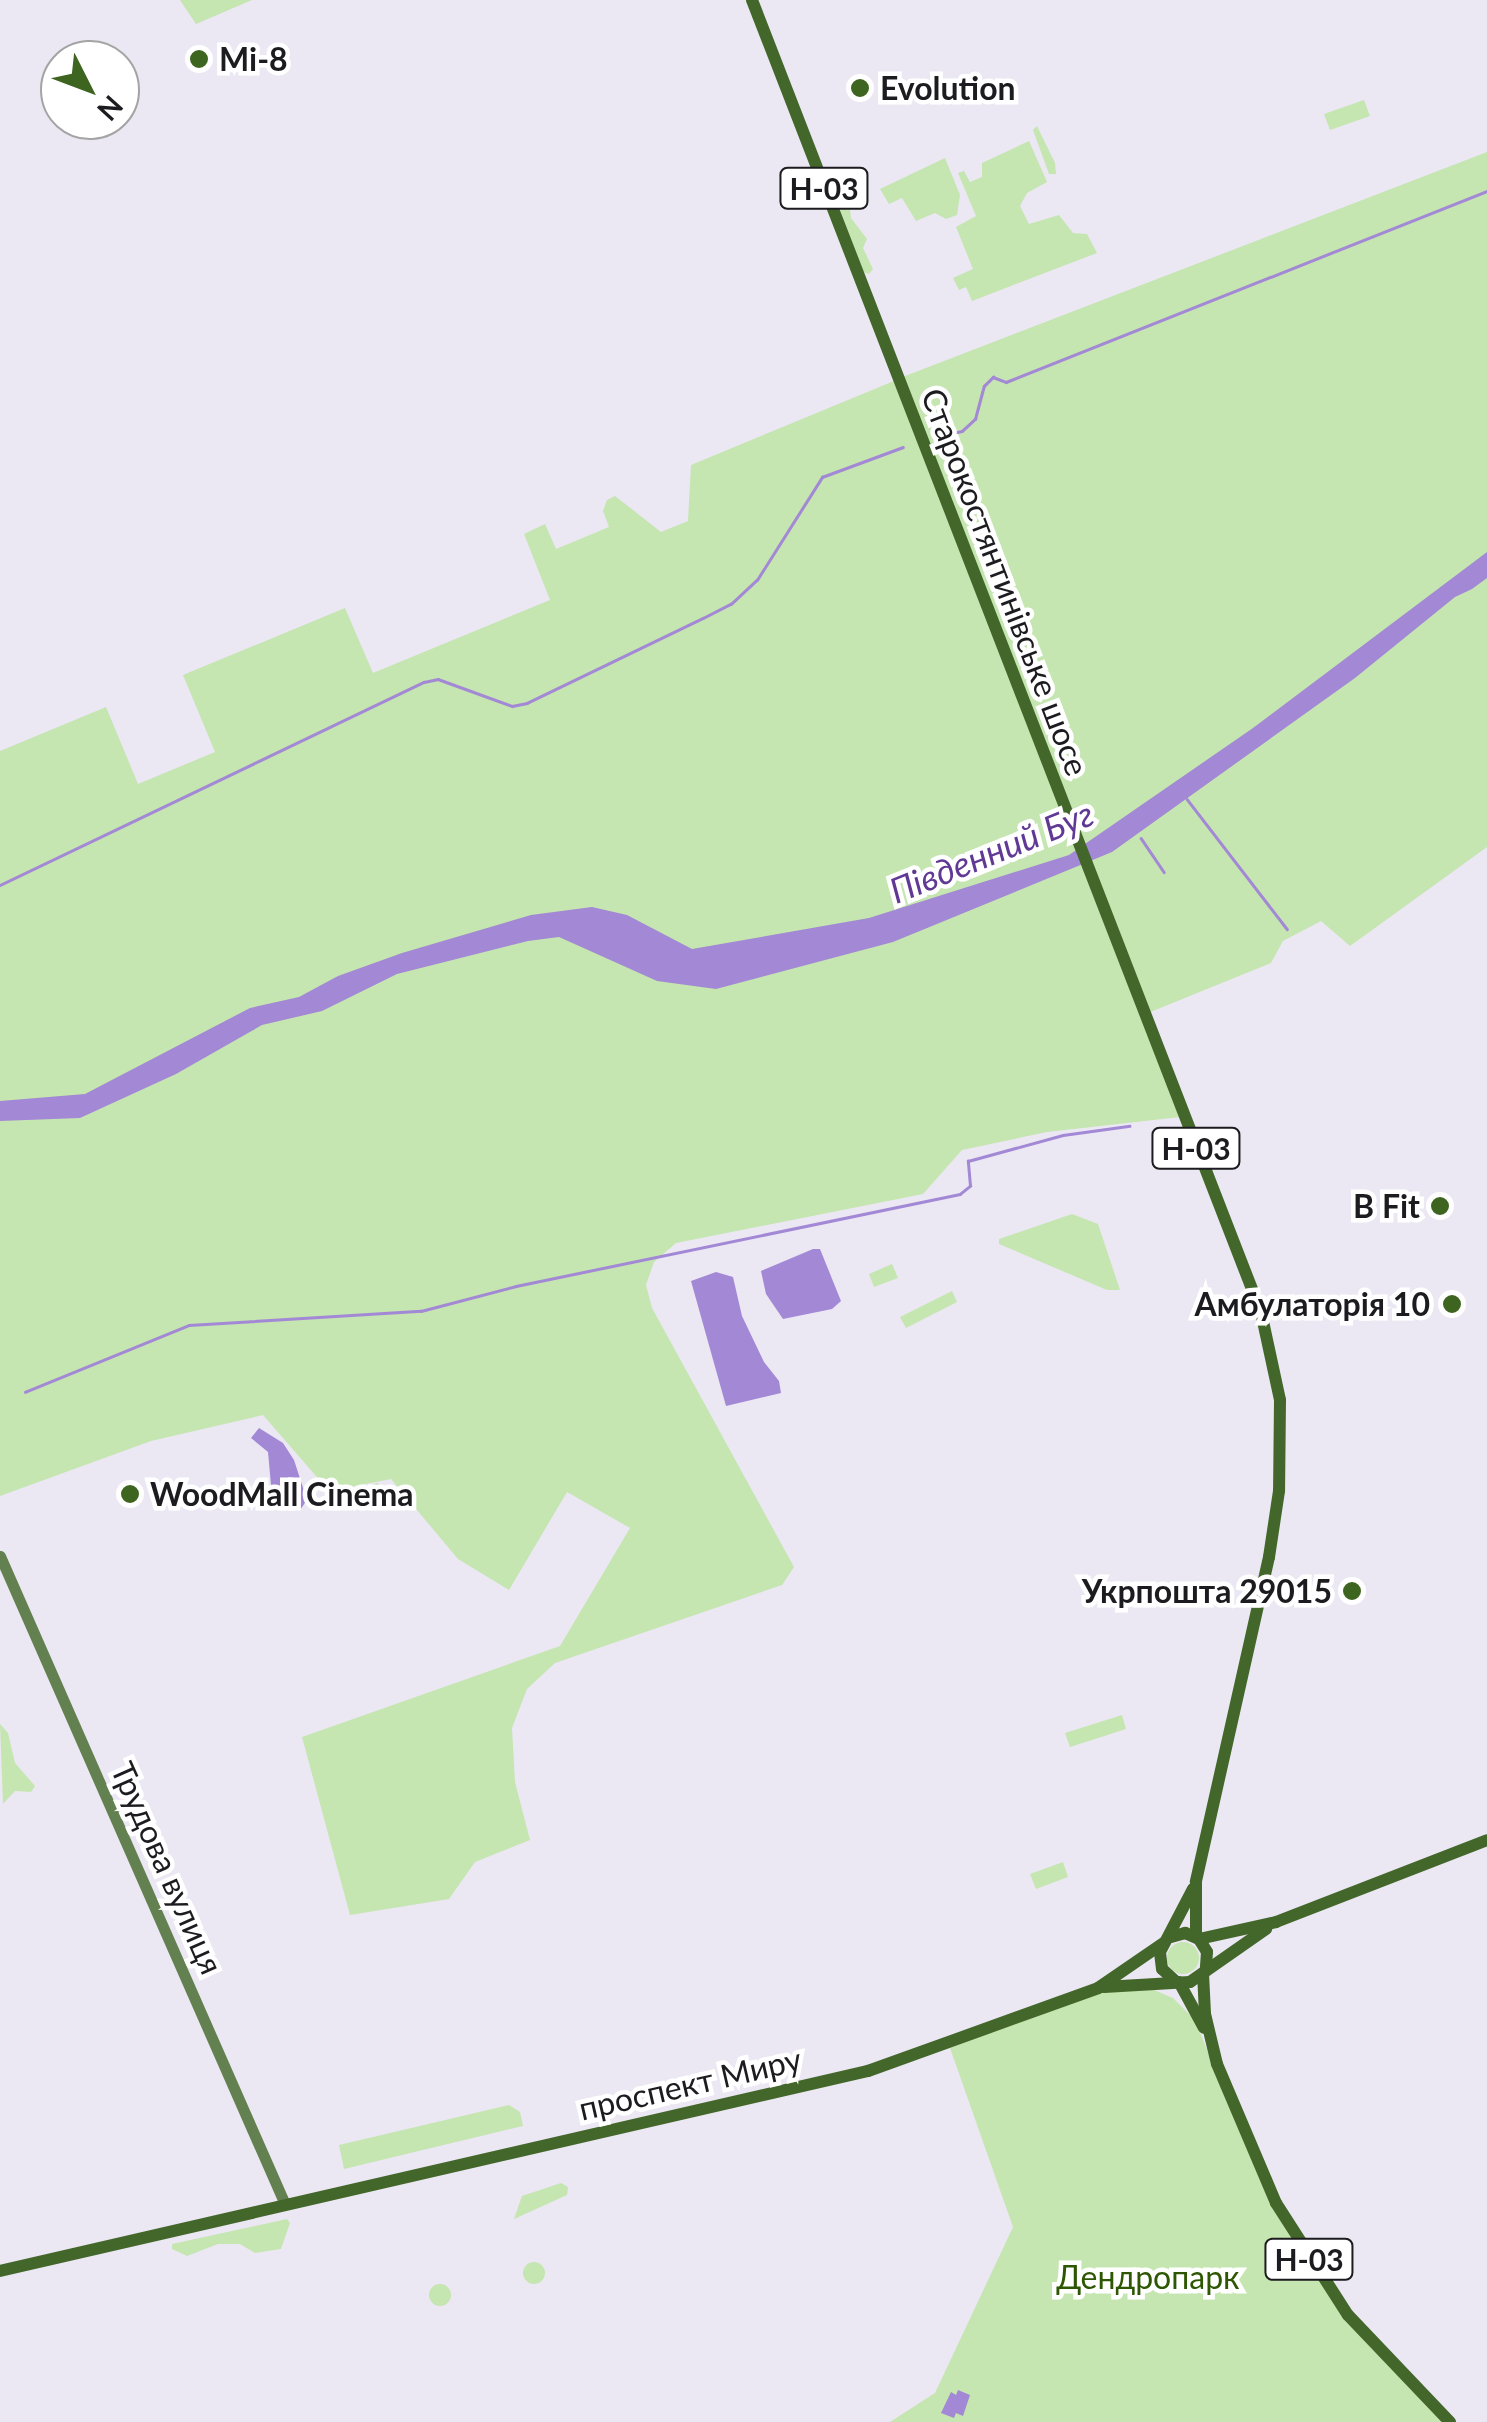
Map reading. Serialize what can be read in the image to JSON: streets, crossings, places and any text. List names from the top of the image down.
{
  "streets": {
    "main road": [
      "Н-03",
      "Старокостянтинівське шосе",
      "Трудова вулиця",
      "проспект Миру"
    ]
  },
  "crossings": [
    ["Н-03", "Старокостянтинівське шосе"],
    ["Н-03", "проспект Миру"],
    ["Трудова вулиця", "проспект Миру"]
  ],
  "water": ["Південний Буг"],
  "parks": ["Дендропарк"],
  "places": [
    "Mi-8",
    "Evolution",
    "B Fit",
    "Амбулаторія 10",
    "WoodMall Cinema",
    "Укрпошта 29015"
  ],
  "north": "bottom right"
}
